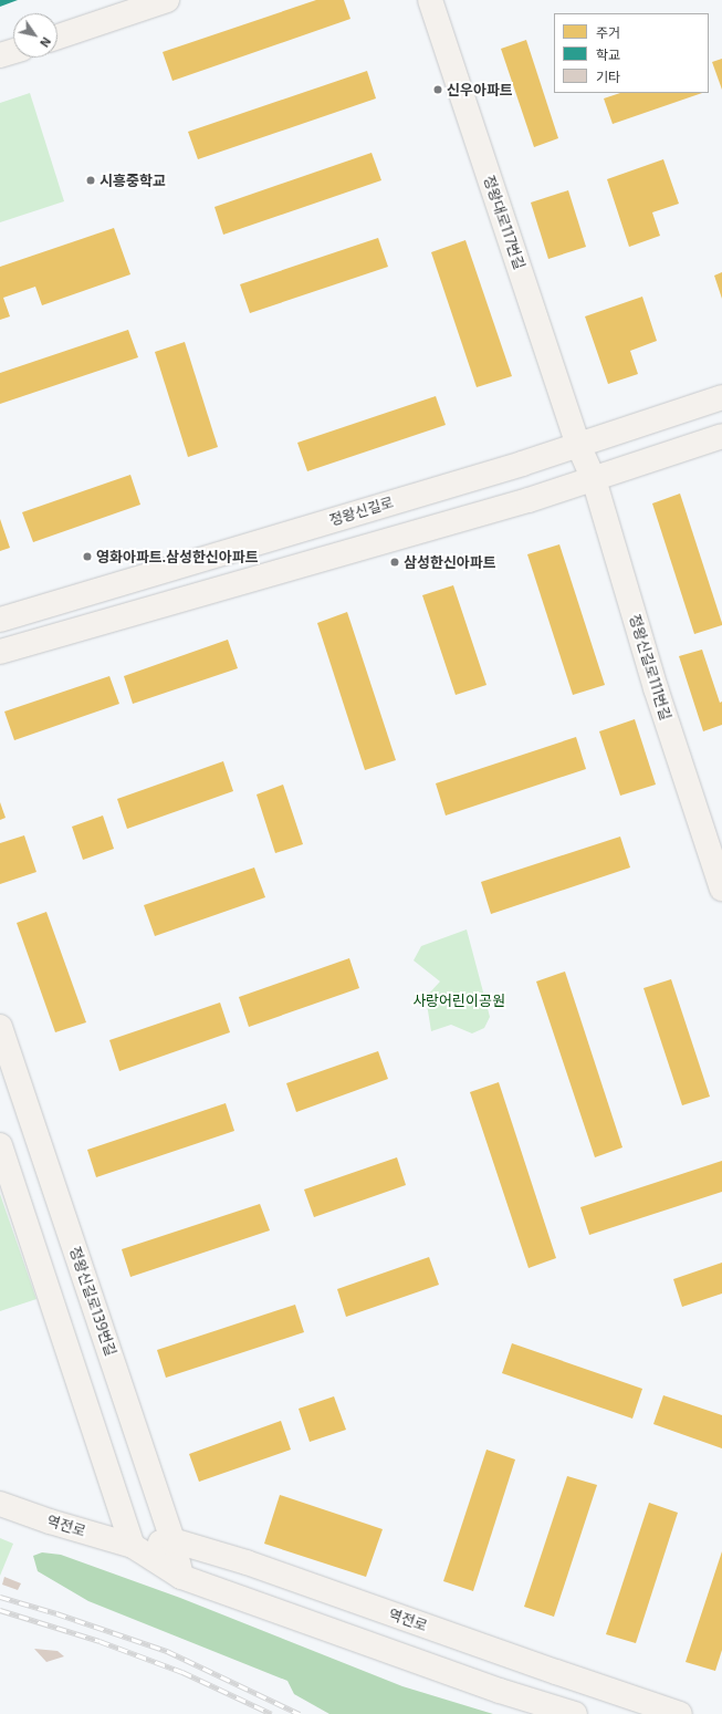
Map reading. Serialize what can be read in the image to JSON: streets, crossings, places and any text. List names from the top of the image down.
{
  "streets": {
    "street": [
      "정왕대로117번길",
      "정왕신길로",
      "정왕신길로111번길",
      "정왕신길로139번길",
      "역전로"
    ]
  },
  "crossings": [
    ["정왕대로117번길", "정왕신길로"],
    ["정왕대로117번길", "정왕신길로111번길"],
    ["정왕신길로", "정왕신길로111번길"],
    ["정왕신길로139번길", "역전로"]
  ],
  "parks": ["사랑어린이공원"],
  "places": [
    "신우아파트",
    "시흥중학교",
    "영화아파트.삼성한신아파트",
    "삼성한신아파트"
  ],
  "legend": ["주거", "학교", "기타"],
  "north": "bottom right"
}
